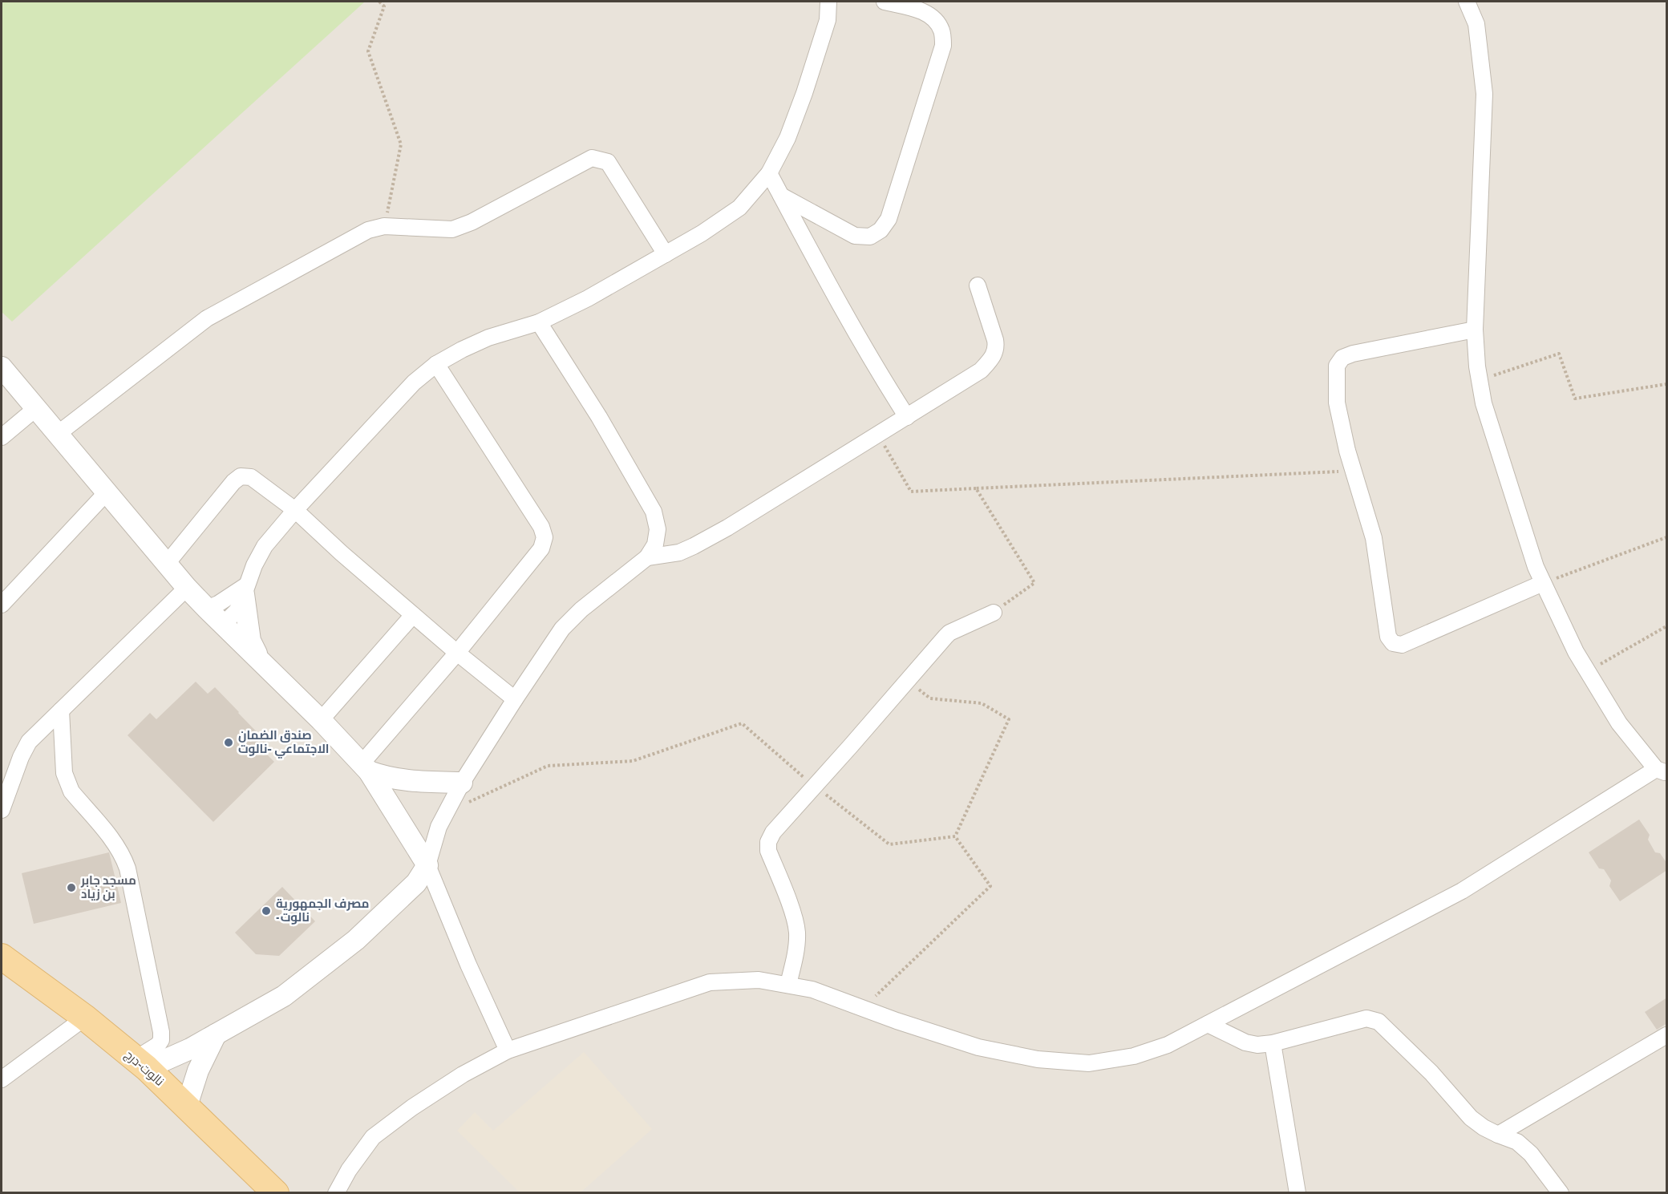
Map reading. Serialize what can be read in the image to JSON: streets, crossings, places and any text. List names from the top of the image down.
{
  "streets": {
    "main road": ["نالوت-درج"]
  },
  "places": ["صندق الضمان الاجتماعي -نالوت", "مسجد جابر بن زياد", "مصرف الجمهورية -نالوت"]
}
